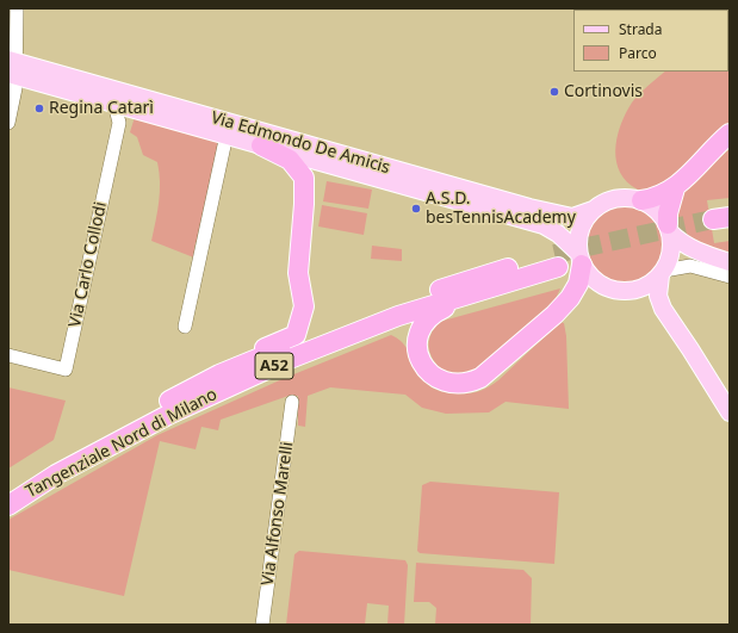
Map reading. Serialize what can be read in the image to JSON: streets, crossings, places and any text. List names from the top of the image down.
{
  "streets": {
    "highway": ["A52", "Tangenziale Nord di Milano"],
    "main road": ["Via Edmondo De Amicis"],
    "street": ["Via Carlo Collodi", "Via Alfonso Marelli"]
  },
  "crossings": [
    ["Via Edmondo De Amicis", "Via Carlo Collodi"]
  ],
  "places": ["Cortinovis", "Regina Catarì", "A.S.D. besTennisAcademy"],
  "legend": ["Strada", "Parco"]
}
